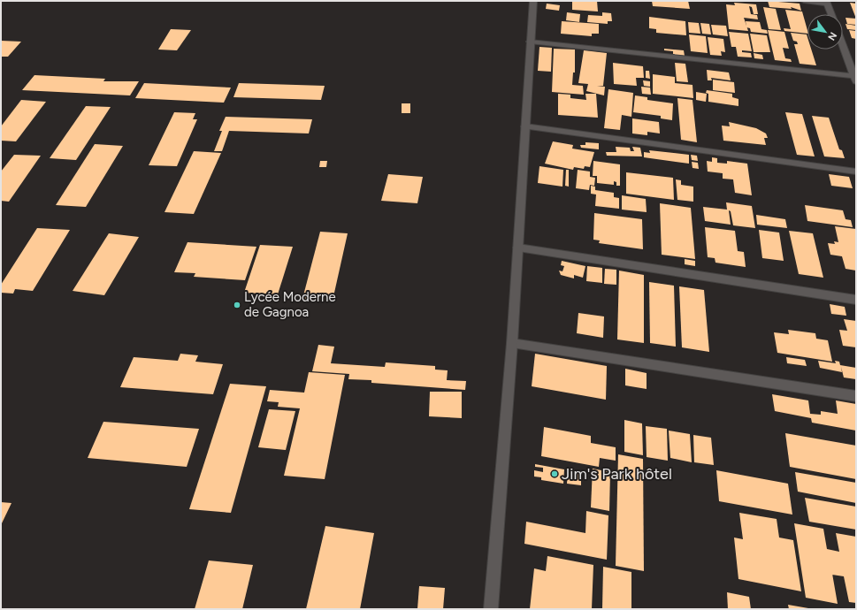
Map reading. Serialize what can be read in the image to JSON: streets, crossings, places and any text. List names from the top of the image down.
{
  "places": ["Lycée Moderne de Gagnoa", "Jim's Park hôtel"],
  "north": "bottom right"
}
